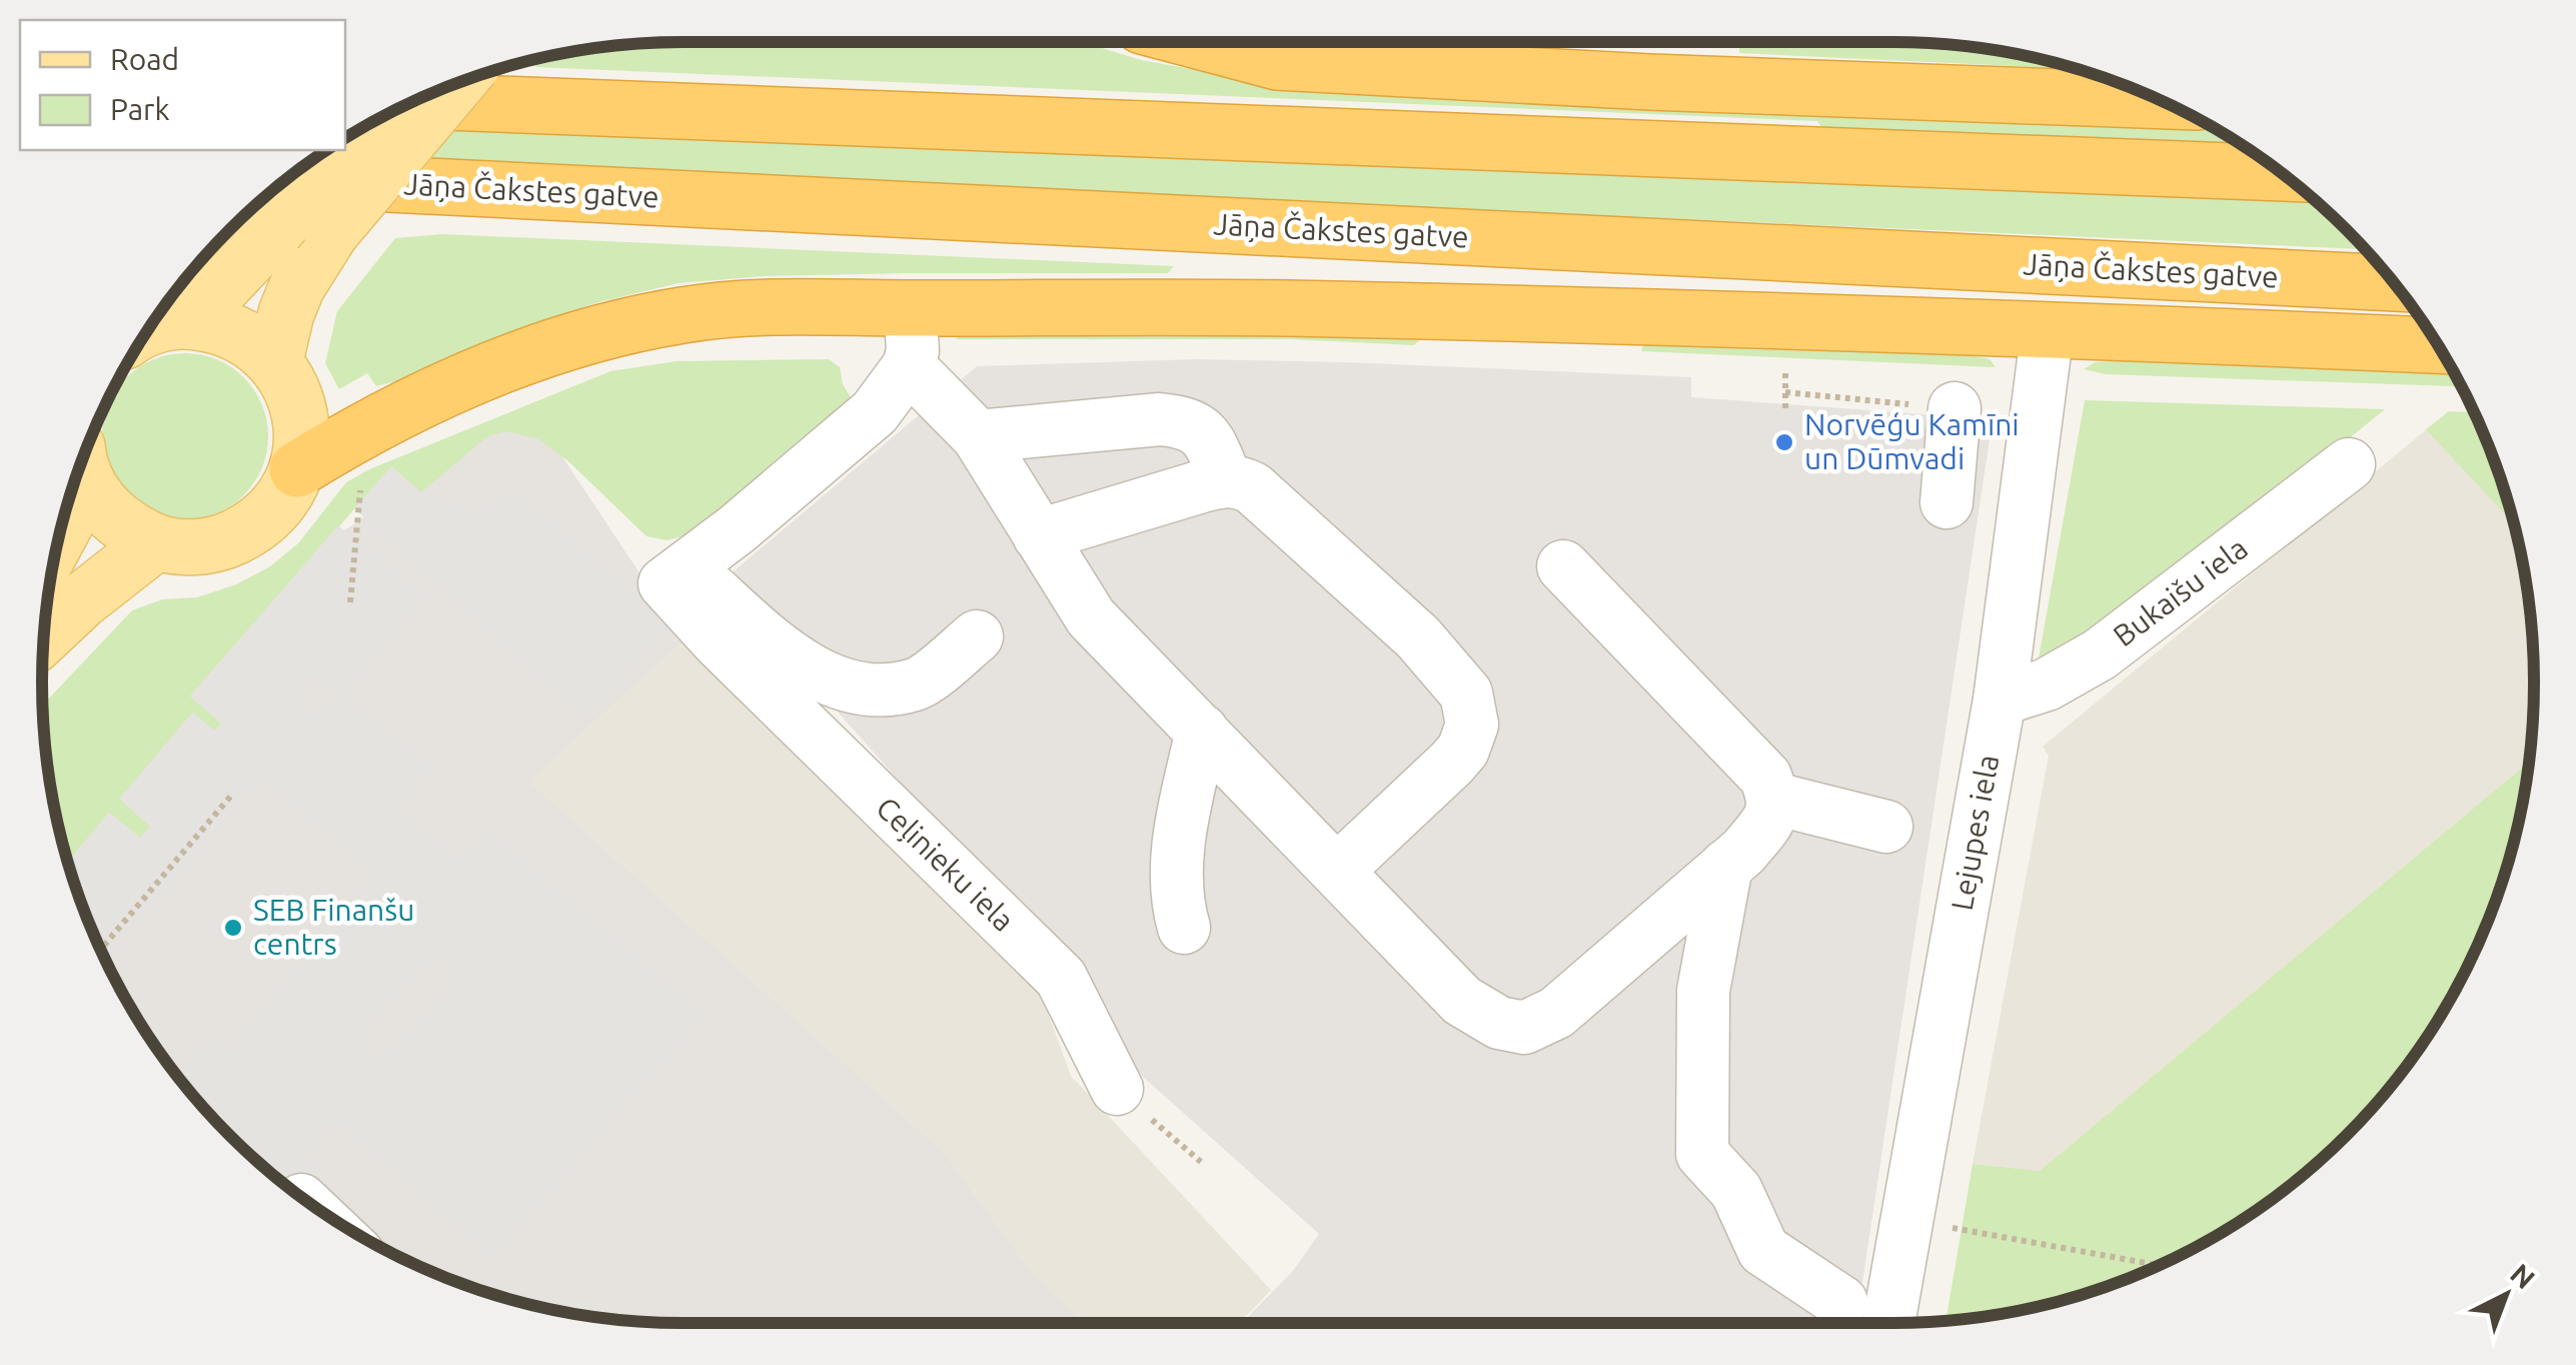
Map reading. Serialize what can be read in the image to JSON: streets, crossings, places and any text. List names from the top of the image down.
{
  "streets": {
    "highway": ["Jāņa Čakstes gatve"],
    "street": ["Bukaišu iela", "Lejupes iela", "Ceļinieku iela"]
  },
  "crossings": [
    ["Bukaišu iela", "Lejupes iela"]
  ],
  "places": ["Norvēģu Kamīni un Dūmvadi", "SEB Finanšu centrs"],
  "legend": ["Road", "Park"],
  "north": "top right"
}
